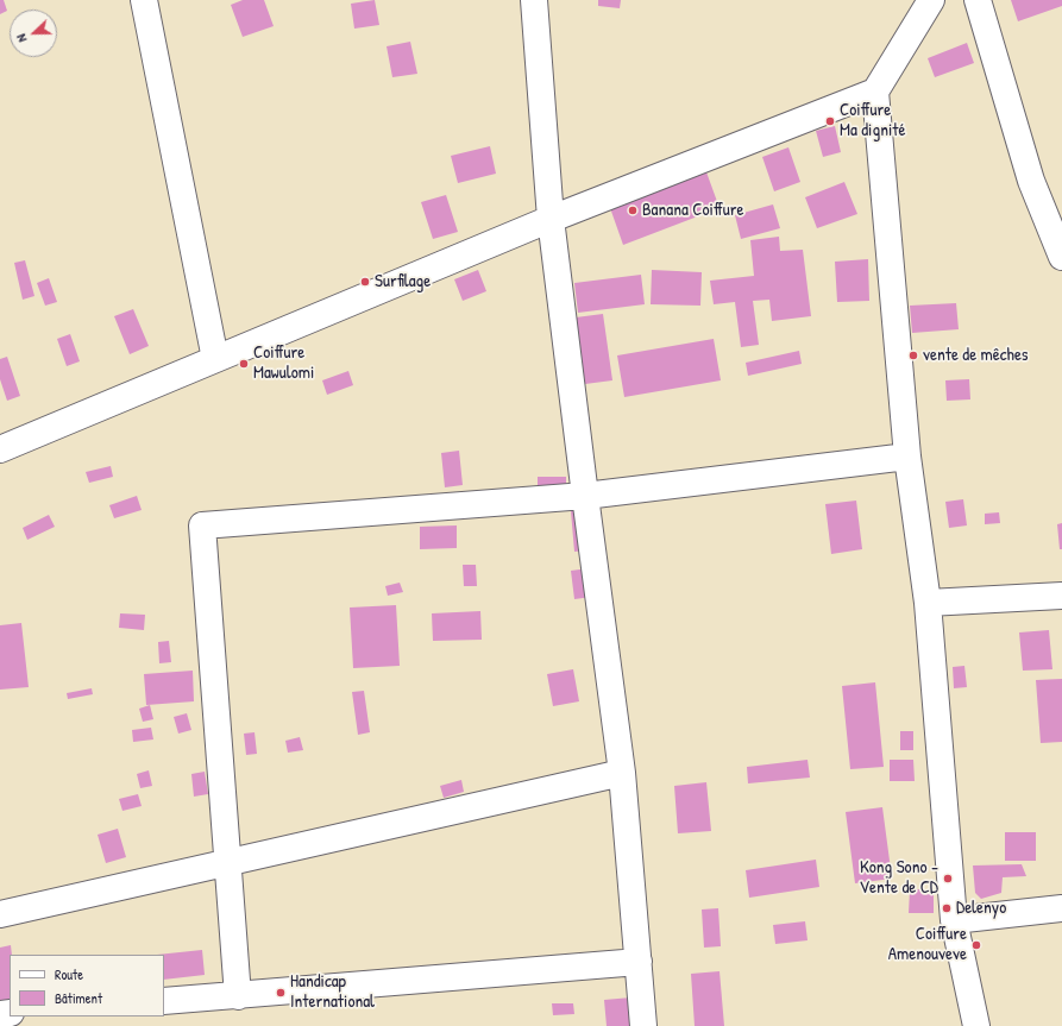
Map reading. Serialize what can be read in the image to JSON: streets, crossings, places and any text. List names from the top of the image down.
{
  "places": [
    "Coiffure Ma dignité",
    "Banana Coiffure",
    "Surfilage",
    "vente de mêches",
    "Coiffure Mawulomi",
    "Kong Sono - Vente de CD",
    "Delenyo",
    "Coiffure Amenouveve",
    "Handicap International"
  ],
  "legend": ["Route", "Bâtiment"],
  "north": "left"
}
